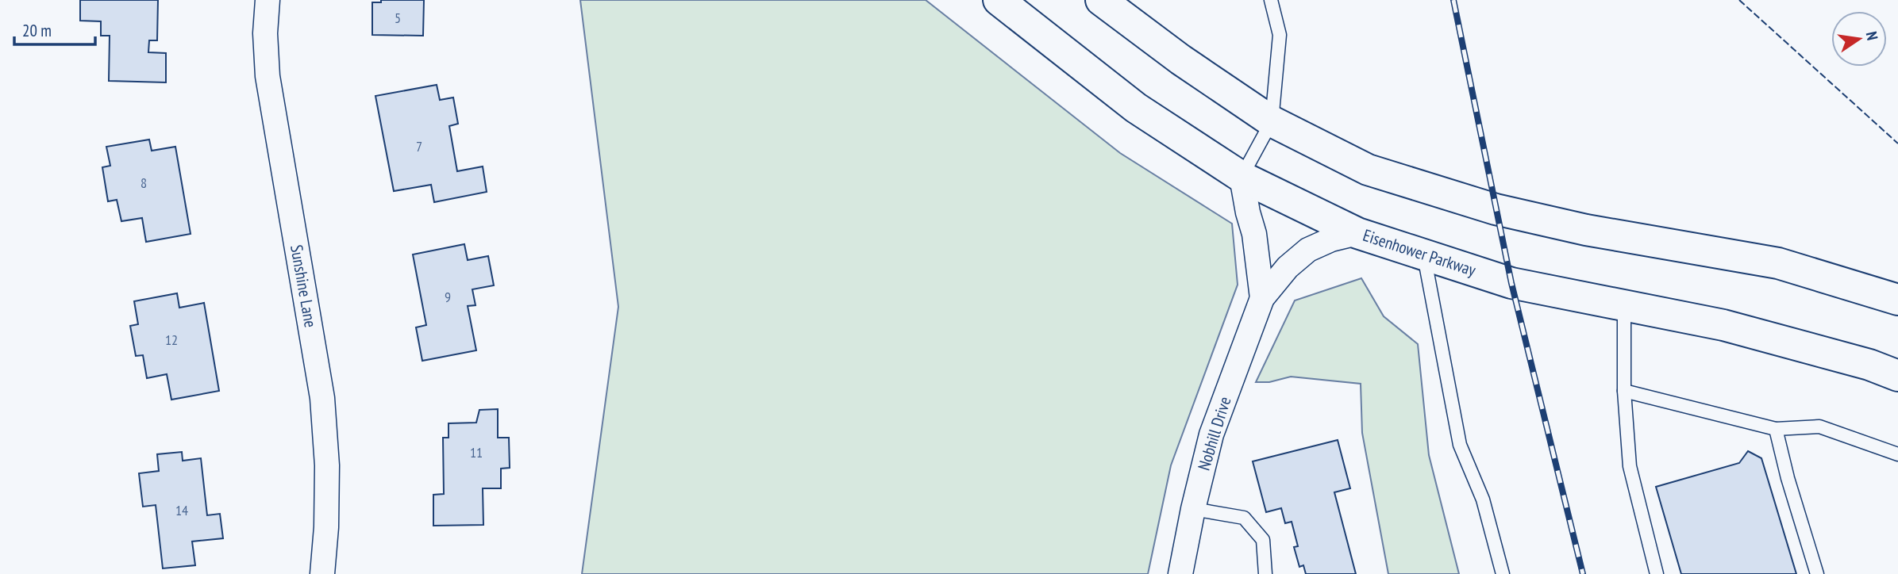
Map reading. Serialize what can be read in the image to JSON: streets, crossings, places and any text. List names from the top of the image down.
{
  "streets": {
    "main road": ["Eisenhower Parkway"],
    "street": ["Sunshine Lane", "Nobhill Drive"]
  },
  "house_numbers": [
    "5",
    "7",
    "8",
    "9",
    "12",
    "11",
    "14"
  ],
  "scale_bar": "20 m",
  "north": "right"
}
